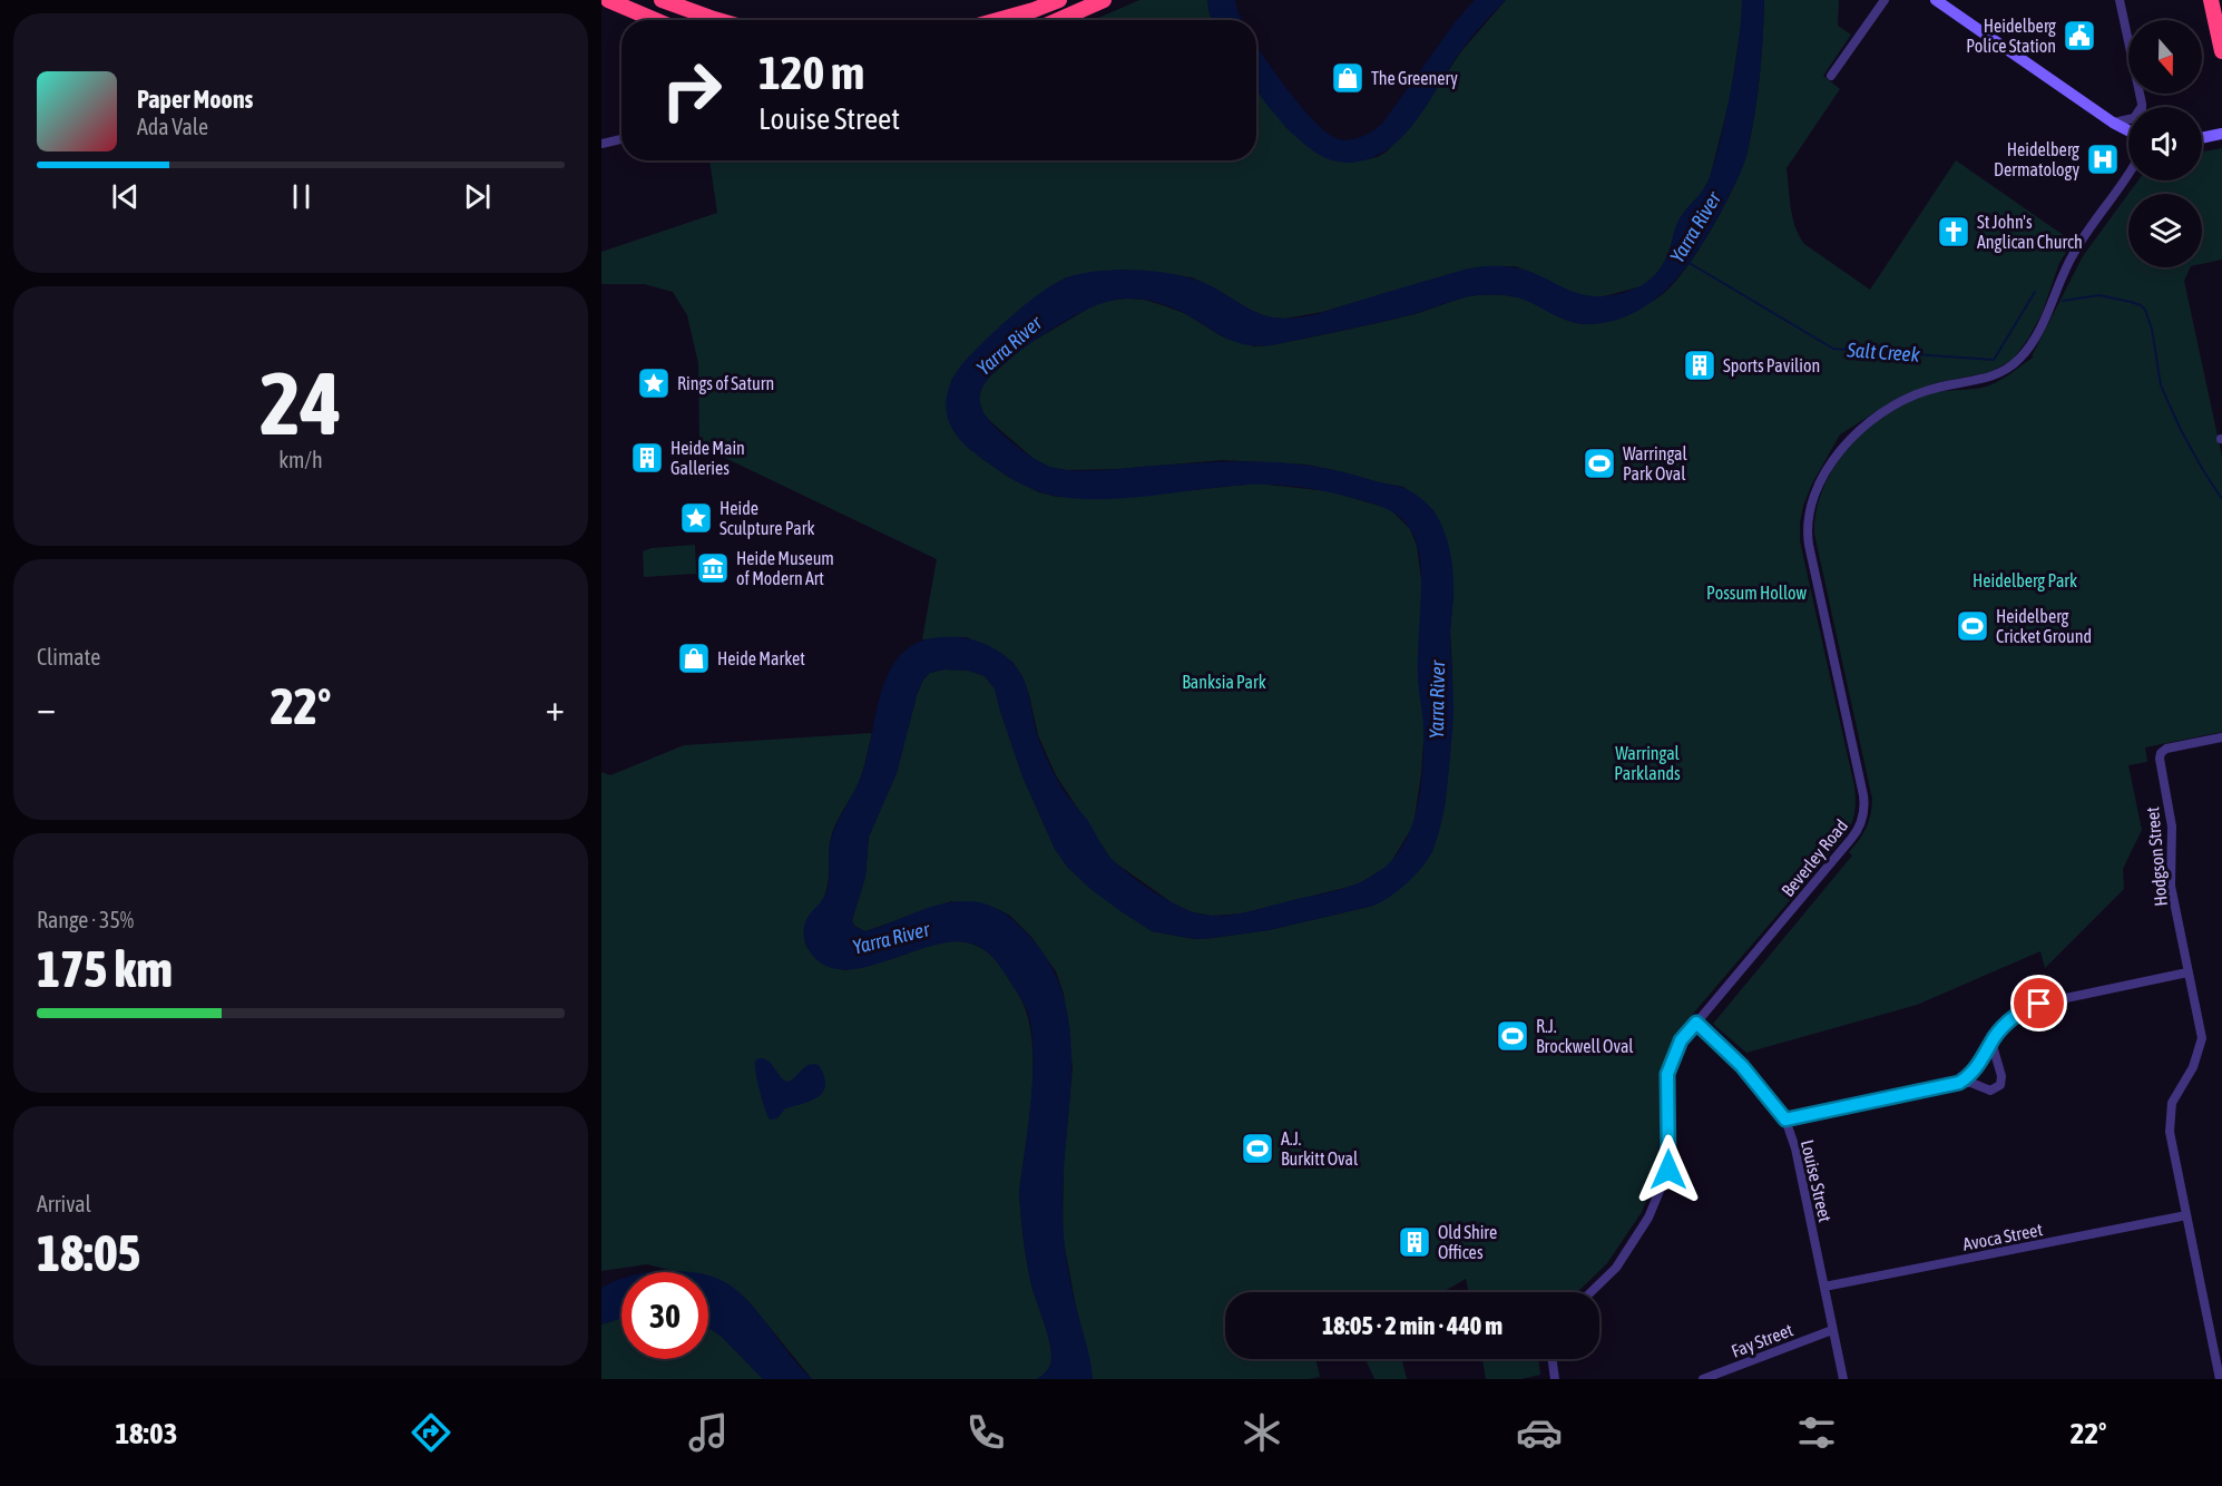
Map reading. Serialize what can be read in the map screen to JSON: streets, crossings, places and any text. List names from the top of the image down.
{
  "streets": {
    "street": [
      "Hodgson Street",
      "Beverley Road",
      "Louise Street",
      "Avoca Street",
      "Fay Street"
    ]
  },
  "crossings": [
    ["Hodgson Street", "Avoca Street"],
    ["Beverley Road", "Louise Street"],
    ["Louise Street", "Avoca Street"],
    ["Louise Street", "Fay Street"]
  ],
  "water": ["Yarra River", "Salt Creek"],
  "parks": [
    "Heidelberg Park",
    "Possum Hollow",
    "Banksia Park",
    "Warringal Parklands"
  ],
  "places": {
    "public building": ["Heidelberg Police Station"],
    "shop": ["The Greenery", "Heide Market"],
    "hospital": ["Heidelberg Dermatology"],
    "church": ["St John's Anglican Church"],
    "building": ["Sports Pavilion", "Heide Main Galleries", "Old Shire Offices"],
    "place": ["Rings of Saturn", "Heide Sculpture Park"],
    "sports": [
      "Warringal Park Oval",
      "Heidelberg Cricket Ground",
      "R.J. Brockwell Oval",
      "A.J. Burkitt Oval"
    ],
    "museum": ["Heide Museum of Modern Art"]
  },
  "north": "bottom",
  "page": {
    "turn": ["120 m", "Louise Street"],
    "song": ["Paper Moons", "Ada Vale"],
    "tile": [
      ["24", "km/h"],
      "Climate",
      ["Range · 35%", "175 km"],
      ["Arrival", "18:05"]
    ],
    "heat": ["−", "22°", "+"],
    "limit": "30",
    "trip": "18:05 · 2 min · 440 m",
    "tabs": ["18:03", "22°"]
  }
}
